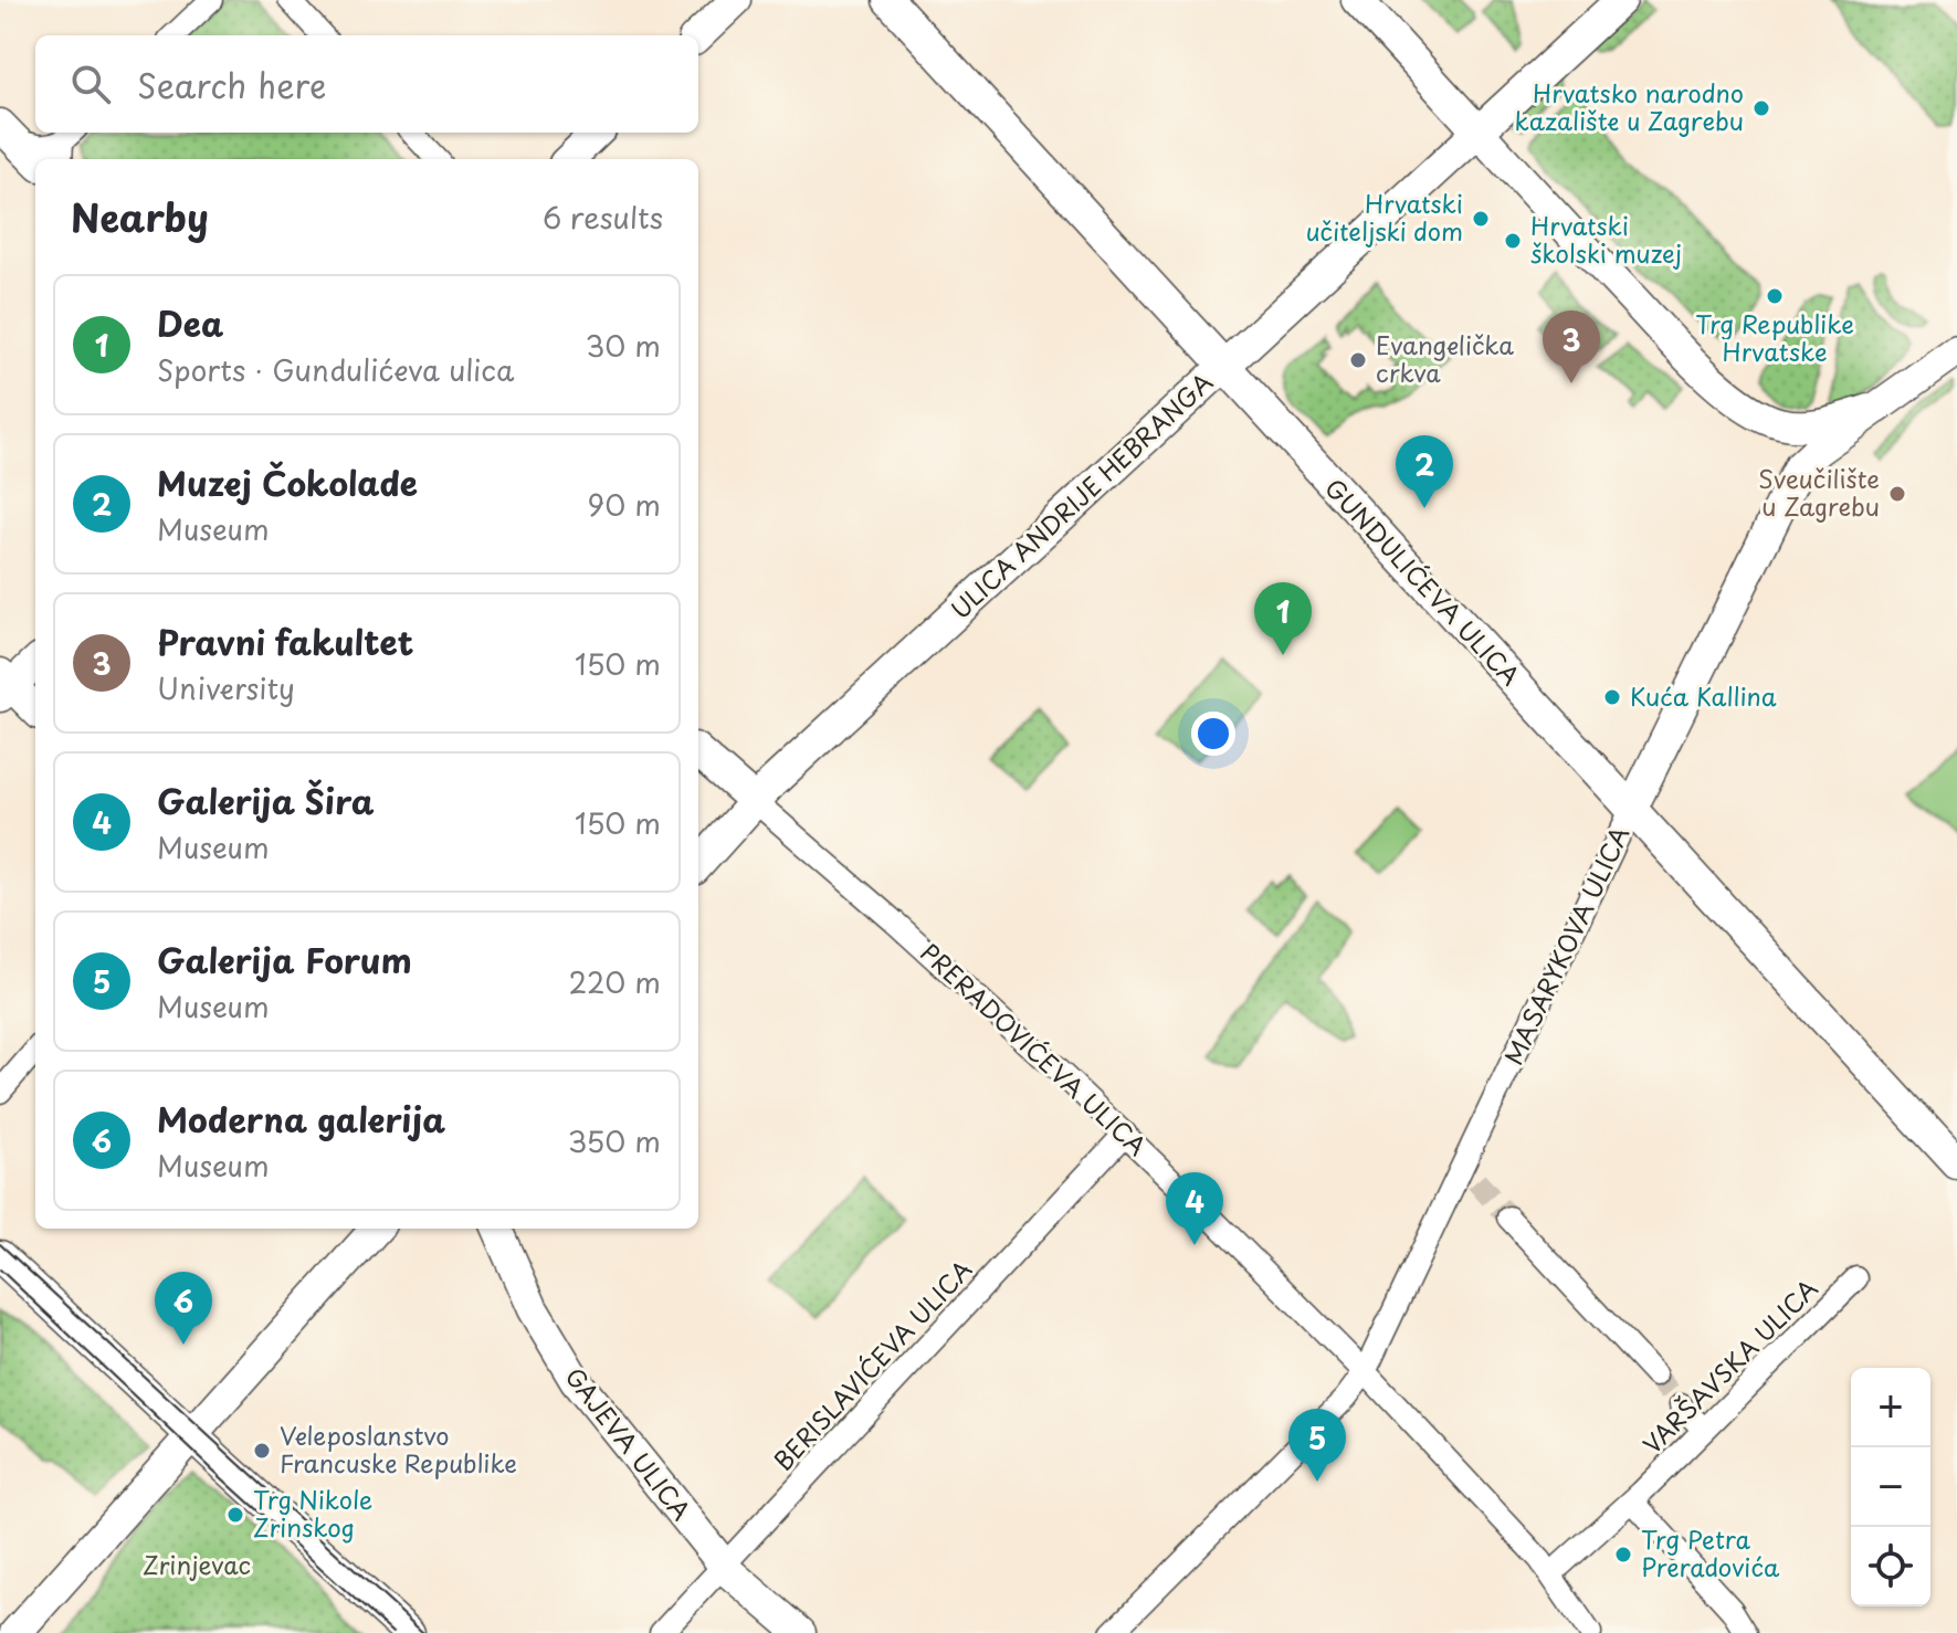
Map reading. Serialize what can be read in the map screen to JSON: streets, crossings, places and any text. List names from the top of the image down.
{
  "streets": {
    "street": [
      "ULICA ANDRIJE HEBRANGA",
      "GUNDULIĆEVA ULICA",
      "MASARYKOVA ULICA",
      "PRERADOVIĆEVA ULICA",
      "BERISLAVIĆEVA ULICA",
      "VARŠAVSKA ULICA",
      "GAJEVA ULICA"
    ]
  },
  "crossings": [
    ["ULICA ANDRIJE HEBRANGA", "GUNDULIĆEVA ULICA"],
    ["ULICA ANDRIJE HEBRANGA", "PRERADOVIĆEVA ULICA"],
    ["GUNDULIĆEVA ULICA", "MASARYKOVA ULICA"],
    ["MASARYKOVA ULICA", "PRERADOVIĆEVA ULICA"],
    ["PRERADOVIĆEVA ULICA", "BERISLAVIĆEVA ULICA"],
    ["BERISLAVIĆEVA ULICA", "GAJEVA ULICA"]
  ],
  "parks": ["Zrinjevac"],
  "places": [
    "Hrvatsko narodno kazalište u Zagrebu",
    "Hrvatski učiteljski dom",
    "Hrvatski školski muzej",
    "Trg Republike Hrvatske",
    "Evangelička crkva",
    "Sveučilište u Zagrebu",
    "Kuća Kallina",
    "Veleposlanstvo Francuske Republike",
    "Trg Nikole Zrinskog",
    "Trg Petra Preradovića"
  ],
  "page": {
    "search": "Search here",
    "heading": ["Nearby", "6 results"],
    "list": [
      {
        "mark": "1",
        "name": "Dea",
        "note": "Sports · Gundulićeva ulica",
        "value": "30 m"
      },
      {
        "mark": "2",
        "name": "Muzej Čokolade",
        "note": "Museum",
        "value": "90 m"
      },
      {
        "mark": "3",
        "name": "Pravni fakultet",
        "note": "University",
        "value": "150 m"
      },
      {
        "mark": "4",
        "name": "Galerija Šira",
        "note": "Museum",
        "value": "150 m"
      },
      {
        "mark": "5",
        "name": "Galerija Forum",
        "note": "Museum",
        "value": "220 m"
      },
      {
        "mark": "6",
        "name": "Moderna galerija",
        "note": "Museum",
        "value": "350 m"
      }
    ],
    "pins": [
      "3",
      "2",
      "1",
      "4",
      "6",
      "5"
    ],
    "map_buttons": ["+", "−"]
  }
}
